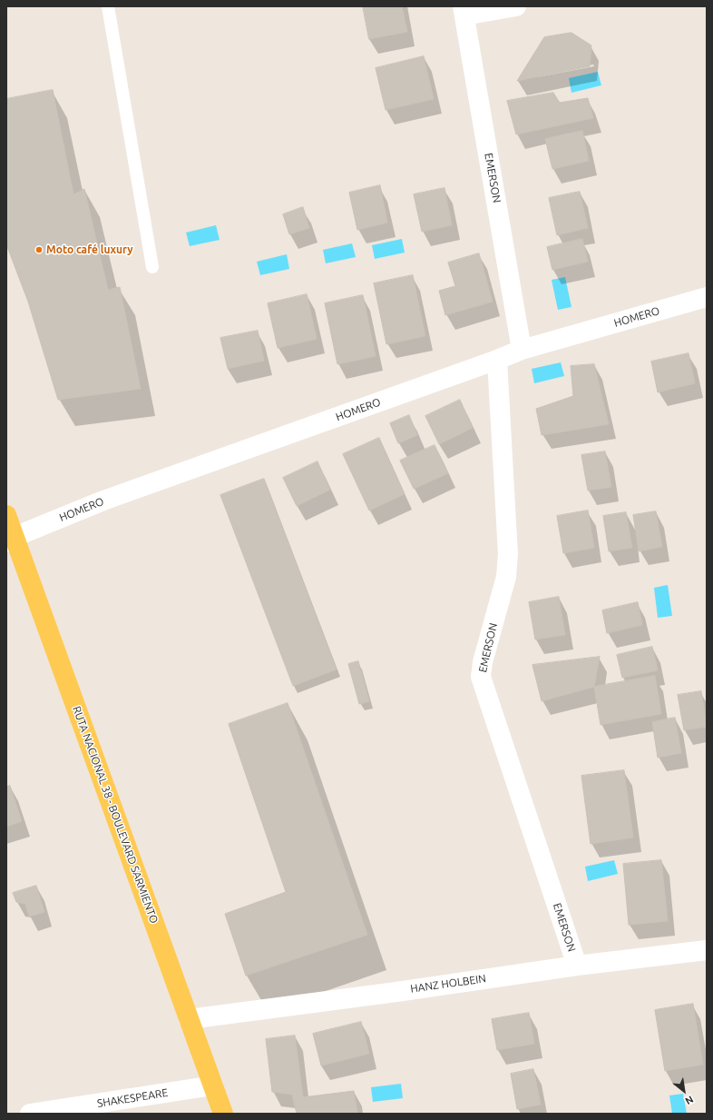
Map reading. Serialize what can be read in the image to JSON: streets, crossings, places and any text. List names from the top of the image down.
{
  "streets": {
    "main road": ["RUTA NACIONAL 38 - BOULEVARD SARMIENTO"],
    "street": [
      "EMERSON",
      "HOMERO",
      "HANZ HOLBEIN",
      "SHAKESPEARE"
    ]
  },
  "crossings": [
    ["EMERSON", "HOMERO"],
    ["EMERSON", "HANZ HOLBEIN"],
    ["HOMERO", "RUTA NACIONAL 38 - BOULEVARD SARMIENTO"],
    ["RUTA NACIONAL 38 - BOULEVARD SARMIENTO", "HANZ HOLBEIN"],
    ["RUTA NACIONAL 38 - BOULEVARD SARMIENTO", "SHAKESPEARE"]
  ],
  "places": ["Moto café luxury"],
  "north": "bottom right"
}
